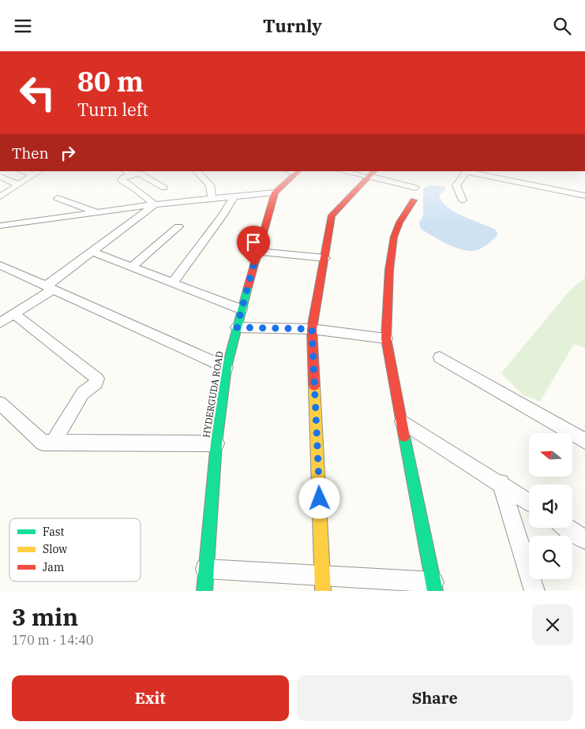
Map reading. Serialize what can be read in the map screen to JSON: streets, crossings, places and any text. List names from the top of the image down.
{
  "streets": {
    "street": ["HYDERGUDA ROAD"]
  },
  "legend": ["Fast", "Slow", "Jam"],
  "north": "left",
  "page": {
    "header": "Turnly",
    "turn": ["80 m", "Turn left"],
    "then": "Then",
    "heading": ["3 min", "170 m · 14:40"],
    "buttons": ["Exit", "Share"]
  }
}
